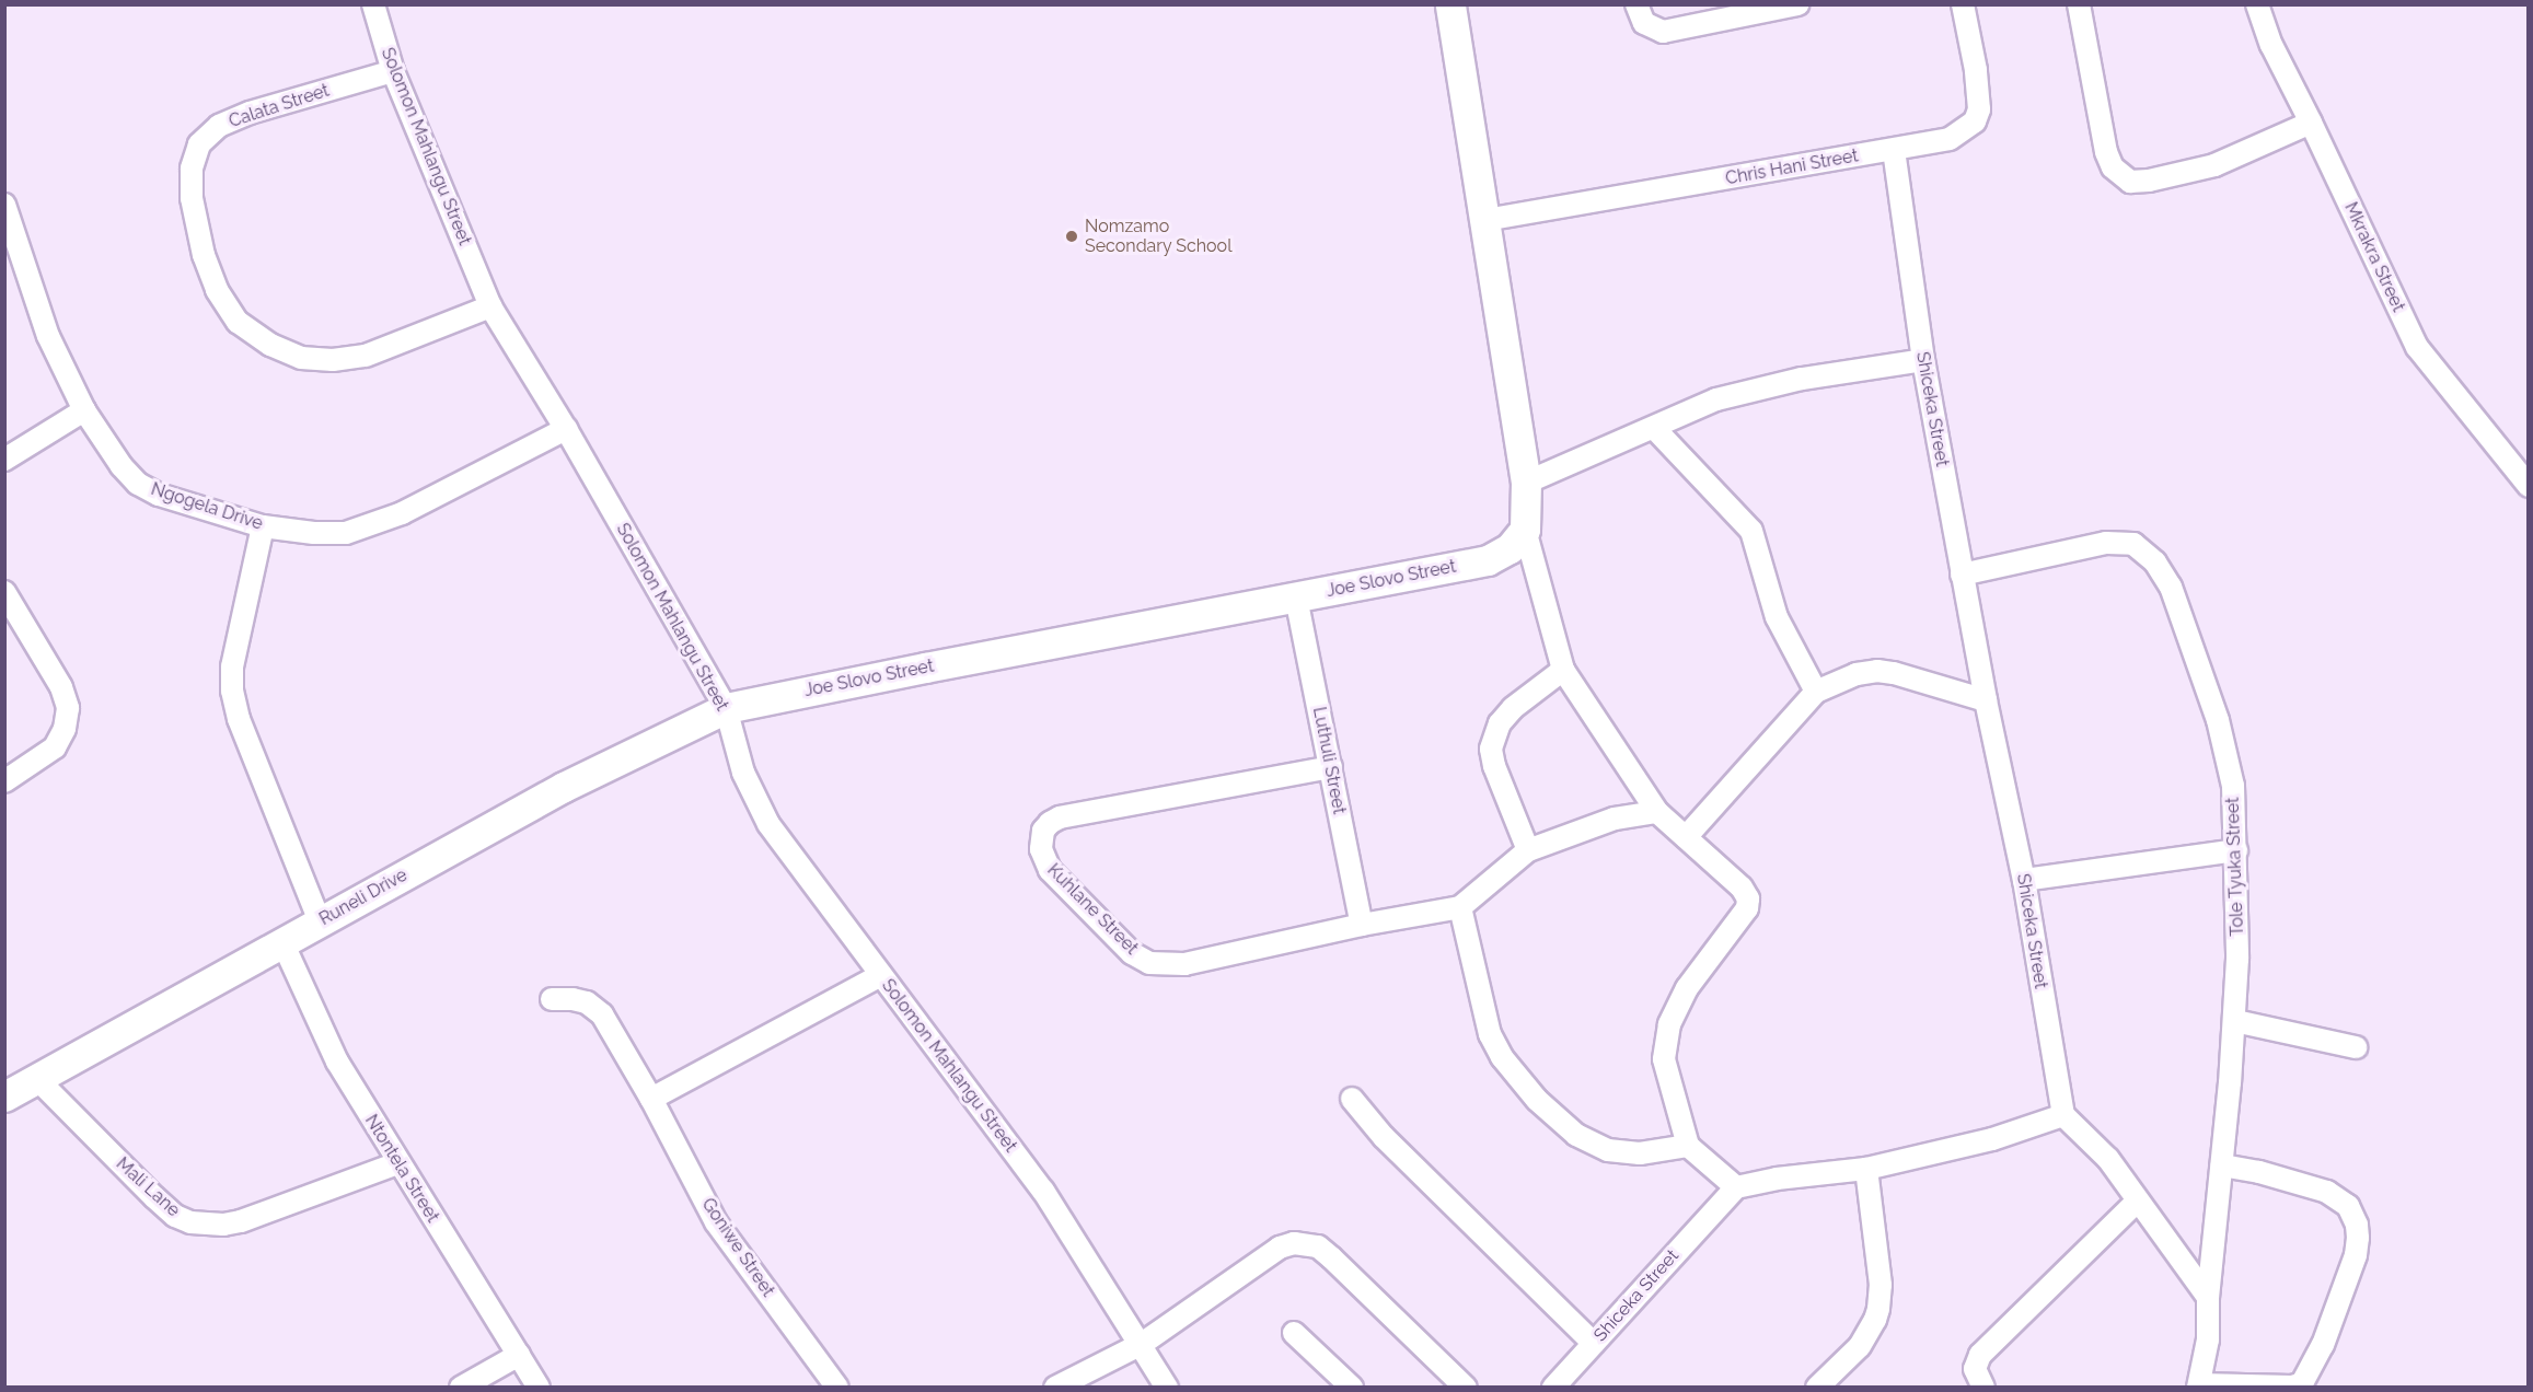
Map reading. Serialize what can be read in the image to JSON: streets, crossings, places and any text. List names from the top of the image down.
{
  "streets": {
    "street": [
      "Calata Street",
      "Solomon Mahlangu Street",
      "Chris Hani Street",
      "Mkrakra Street",
      "Shiceka Street",
      "Ngogela Drive",
      "Joe Slovo Street",
      "Luthuli Street",
      "Tole Tyuka Street",
      "Runeli Drive",
      "Kuhlane Street",
      "Ntontela Street",
      "Mali Lane",
      "Goniwe Street"
    ]
  },
  "crossings": [
    ["Calata Street", "Solomon Mahlangu Street"],
    ["Solomon Mahlangu Street", "Ngogela Drive"],
    ["Solomon Mahlangu Street", "Joe Slovo Street"],
    ["Solomon Mahlangu Street", "Runeli Drive"],
    ["Chris Hani Street", "Shiceka Street"],
    ["Shiceka Street", "Tole Tyuka Street"],
    ["Joe Slovo Street", "Luthuli Street"],
    ["Joe Slovo Street", "Runeli Drive"],
    ["Luthuli Street", "Kuhlane Street"],
    ["Runeli Drive", "Ntontela Street"],
    ["Runeli Drive", "Mali Lane"],
    ["Ntontela Street", "Mali Lane"]
  ],
  "places": ["Nomzamo Secondary School"]
}
